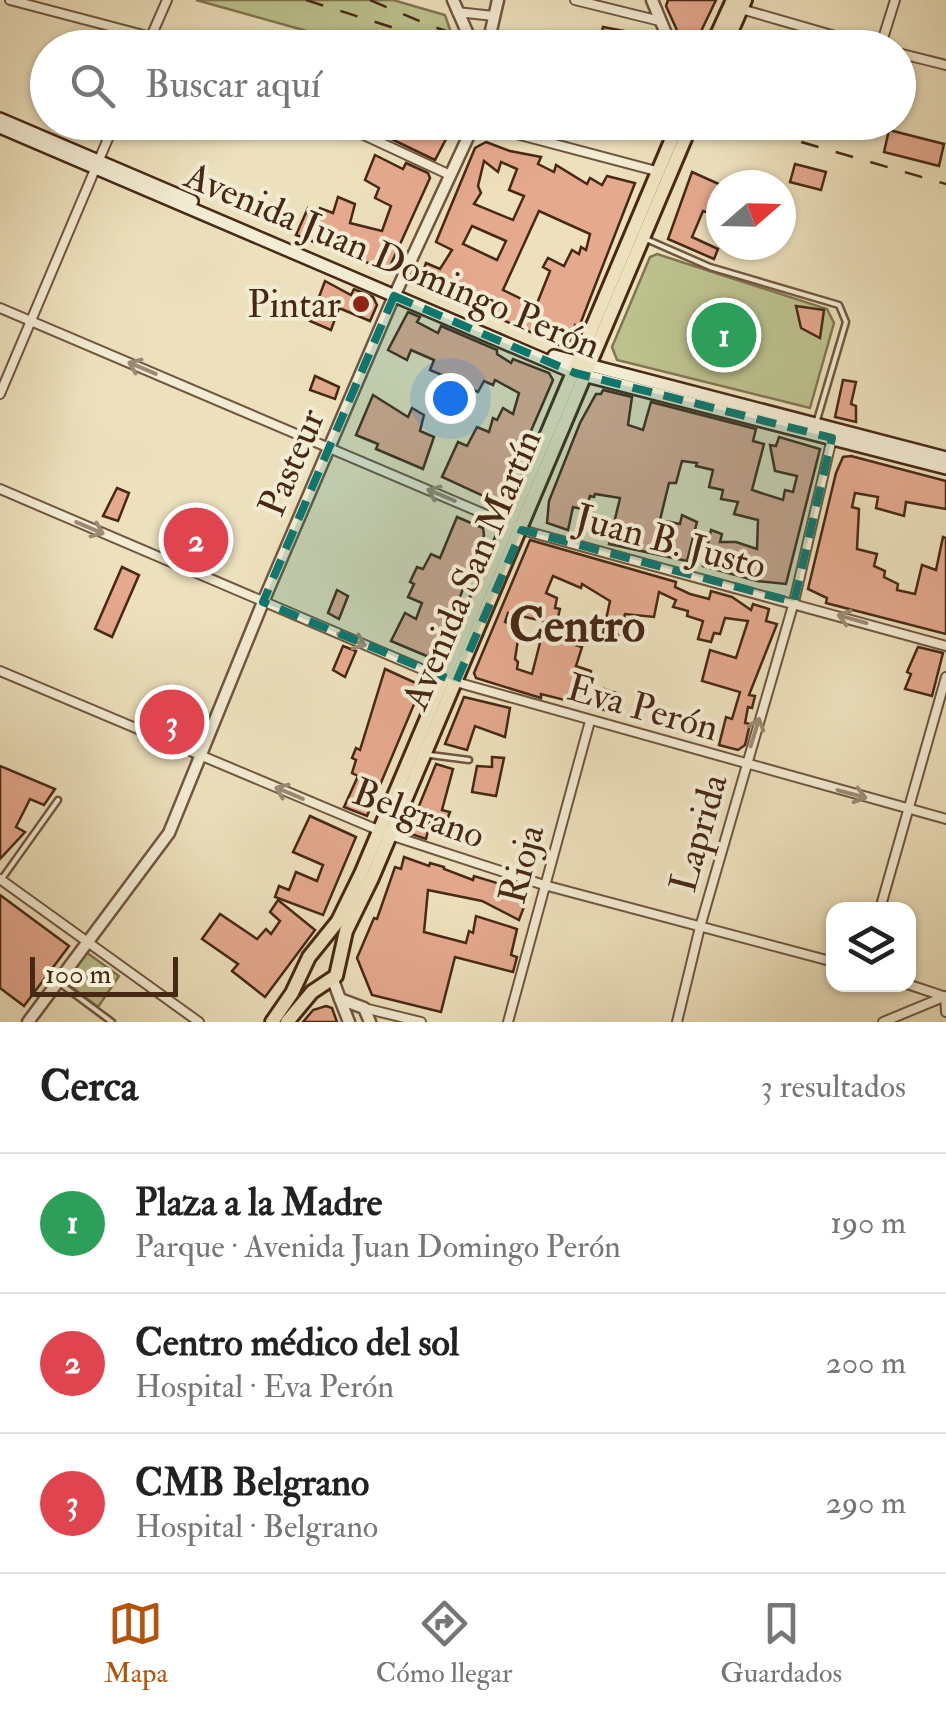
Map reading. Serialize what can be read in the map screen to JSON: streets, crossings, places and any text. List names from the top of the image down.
{
  "streets": {
    "main road": ["Avenida Juan Domingo Perón", "Avenida San Martín"],
    "street": [
      "Pasteur",
      "Juan B. Justo",
      "Eva Perón",
      "Belgrano",
      "Laprida",
      "Rioja"
    ]
  },
  "crossings": [
    ["Avenida Juan Domingo Perón", "Pasteur"],
    ["Avenida Juan Domingo Perón", "Avenida San Martín"],
    ["Avenida Juan Domingo Perón", "Laprida"],
    ["Pasteur", "Juan B. Justo"],
    ["Pasteur", "Eva Perón"],
    ["Pasteur", "Belgrano"],
    ["Juan B. Justo", "Avenida San Martín"],
    ["Juan B. Justo", "Laprida"],
    ["Avenida San Martín", "Eva Perón"],
    ["Avenida San Martín", "Belgrano"],
    ["Eva Perón", "Laprida"],
    ["Eva Perón", "Rioja"],
    ["Belgrano", "Laprida"],
    ["Belgrano", "Rioja"]
  ],
  "one_way": ["Juan B. Justo", "Eva Perón"],
  "districts": ["Centro"],
  "places": ["Pintar"],
  "scale_bar": "100 m",
  "north": "right",
  "page": {
    "search": "Buscar aquí",
    "pins": ["1", "2", "3"],
    "scale": "100 m",
    "heading": ["Cerca", "3 resultados"],
    "list": [
      {
        "mark": "1",
        "name": "Plaza a la Madre",
        "note": "Parque · Avenida Juan Domingo Perón",
        "value": "190 m"
      },
      {
        "mark": "2",
        "name": "Centro médico del sol",
        "note": "Hospital · Eva Perón",
        "value": "200 m"
      },
      {
        "mark": "3",
        "name": "CMB Belgrano",
        "note": "Hospital · Belgrano",
        "value": "290 m"
      }
    ],
    "nav": ["Mapa", "Cómo llegar", "Guardados"]
  }
}
